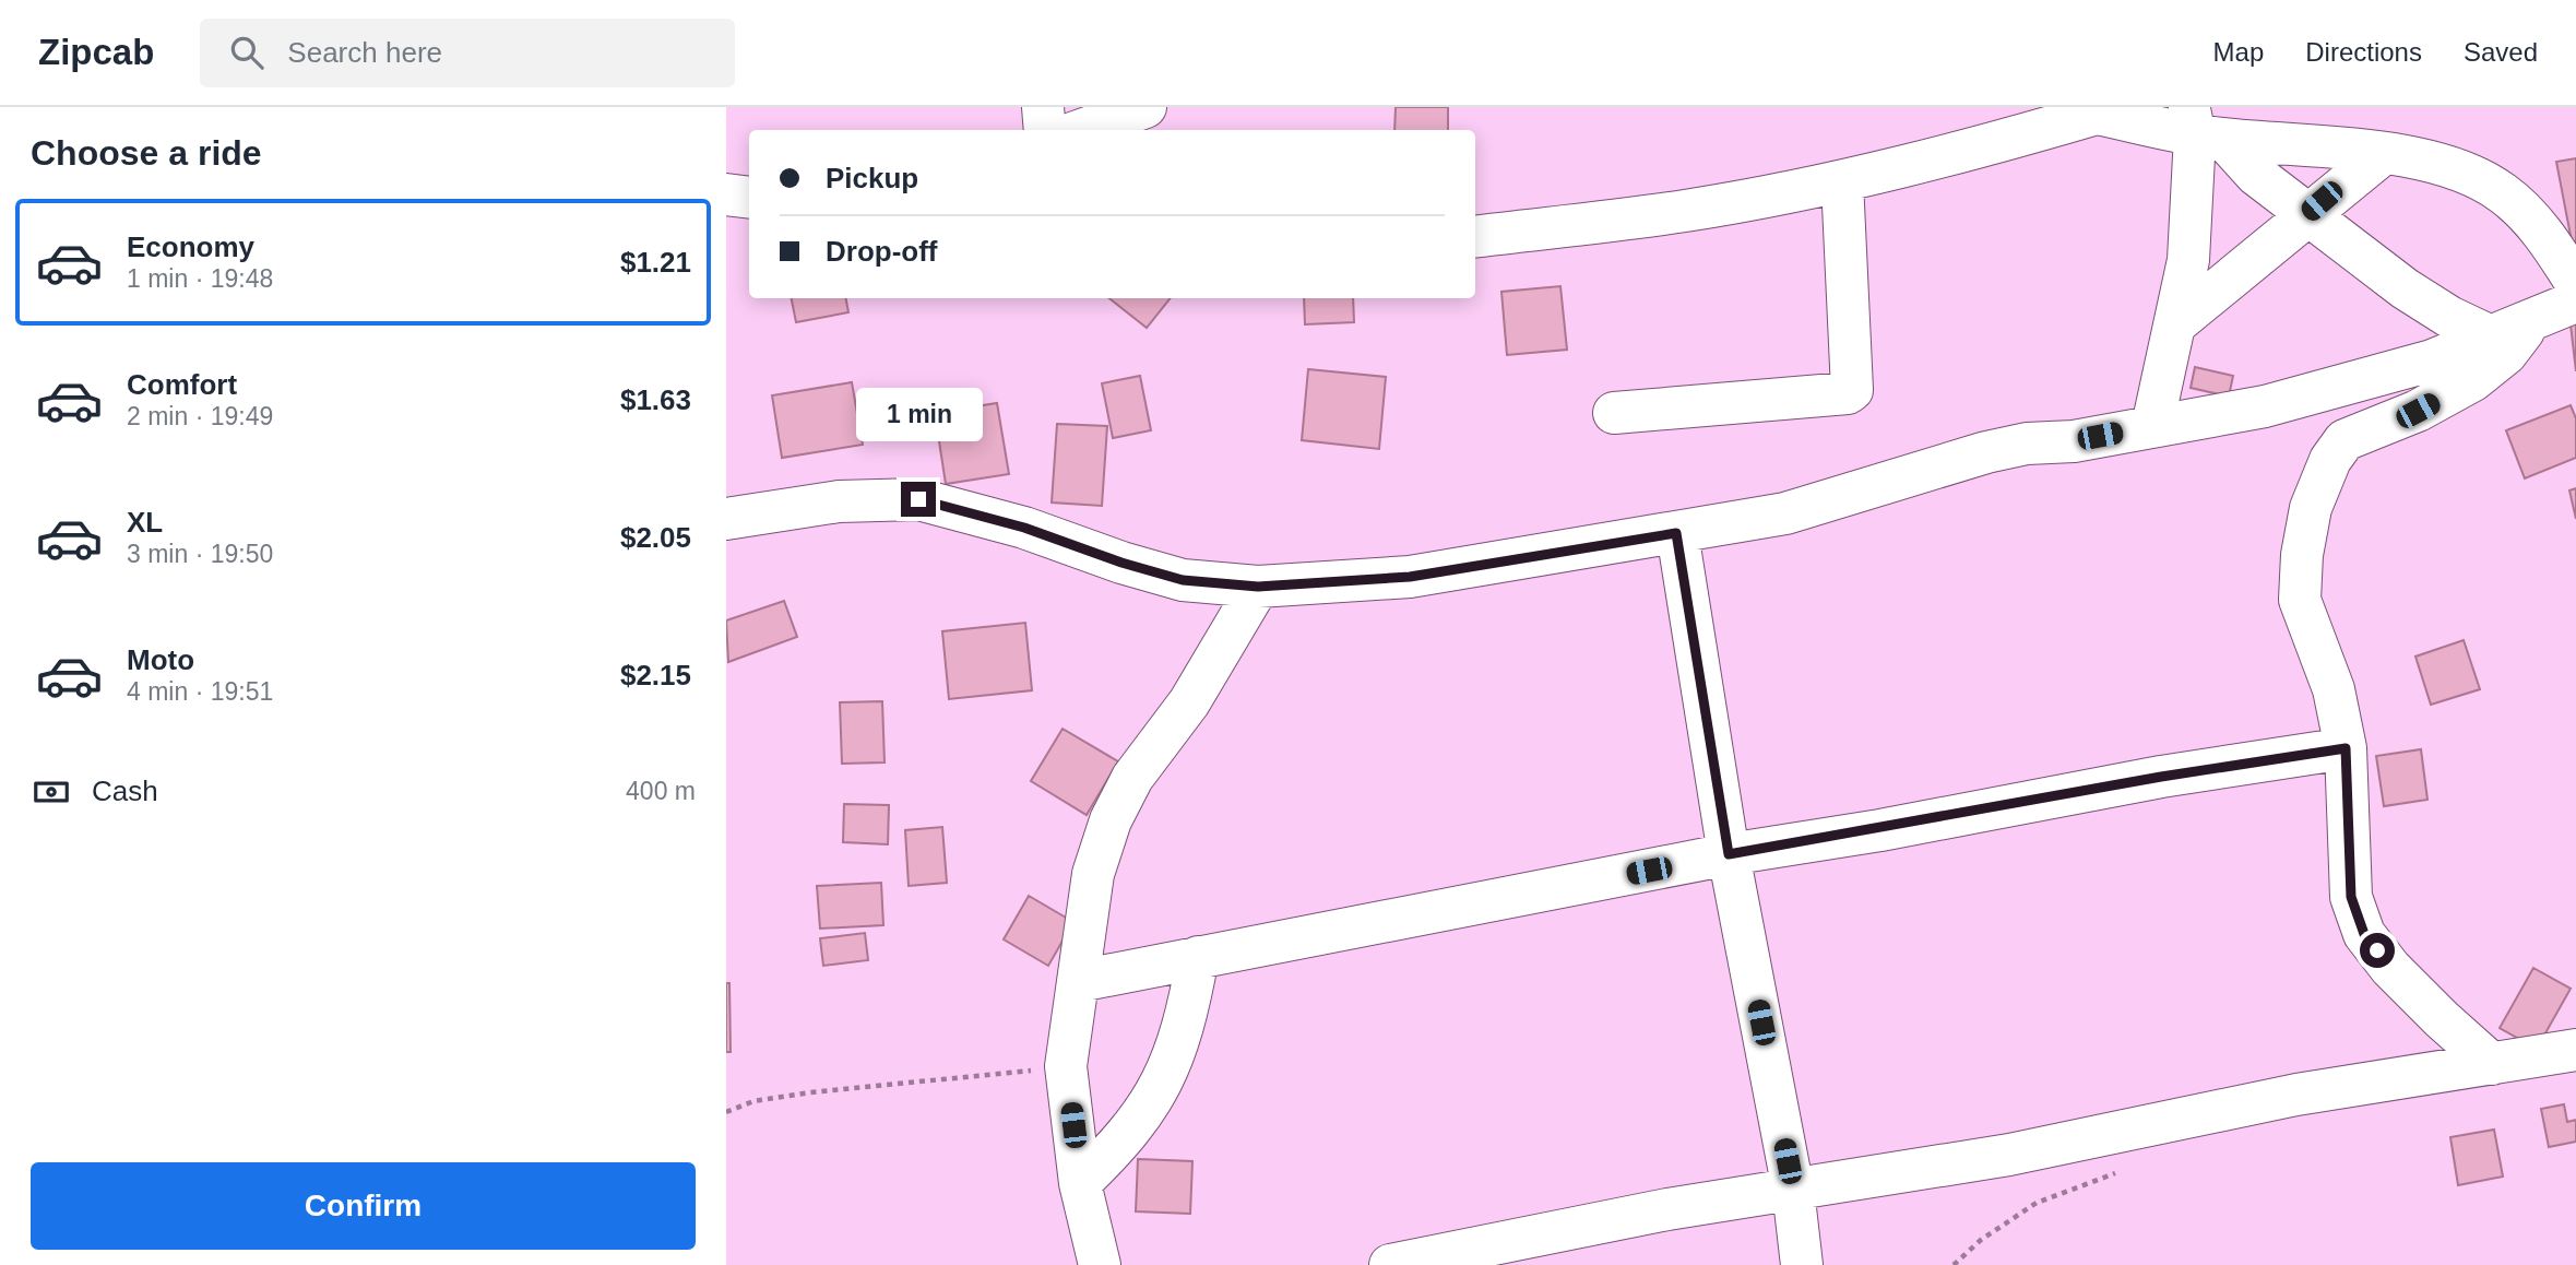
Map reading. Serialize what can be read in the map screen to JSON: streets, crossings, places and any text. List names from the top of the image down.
{
  "page": {
    "header": "Zipcab",
    "search": "Search here",
    "nav": ["Map", "Directions", "Saved"],
    "heading": "Choose a ride",
    "banner": ["Pickup", "Drop-off"],
    "list": [
      {
        "name": "Economy",
        "note": "1 min · 19:48",
        "value": "$1.21"
      },
      {
        "name": "Comfort",
        "note": "2 min · 19:49",
        "value": "$1.63"
      },
      {
        "name": "XL",
        "note": "3 min · 19:50",
        "value": "$2.05"
      },
      {
        "name": "Moto",
        "note": "4 min · 19:51",
        "value": "$2.15"
      }
    ],
    "bubble": "1 min",
    "pay": ["Cash", "400 m"],
    "buttons": "Confirm"
  }
}
